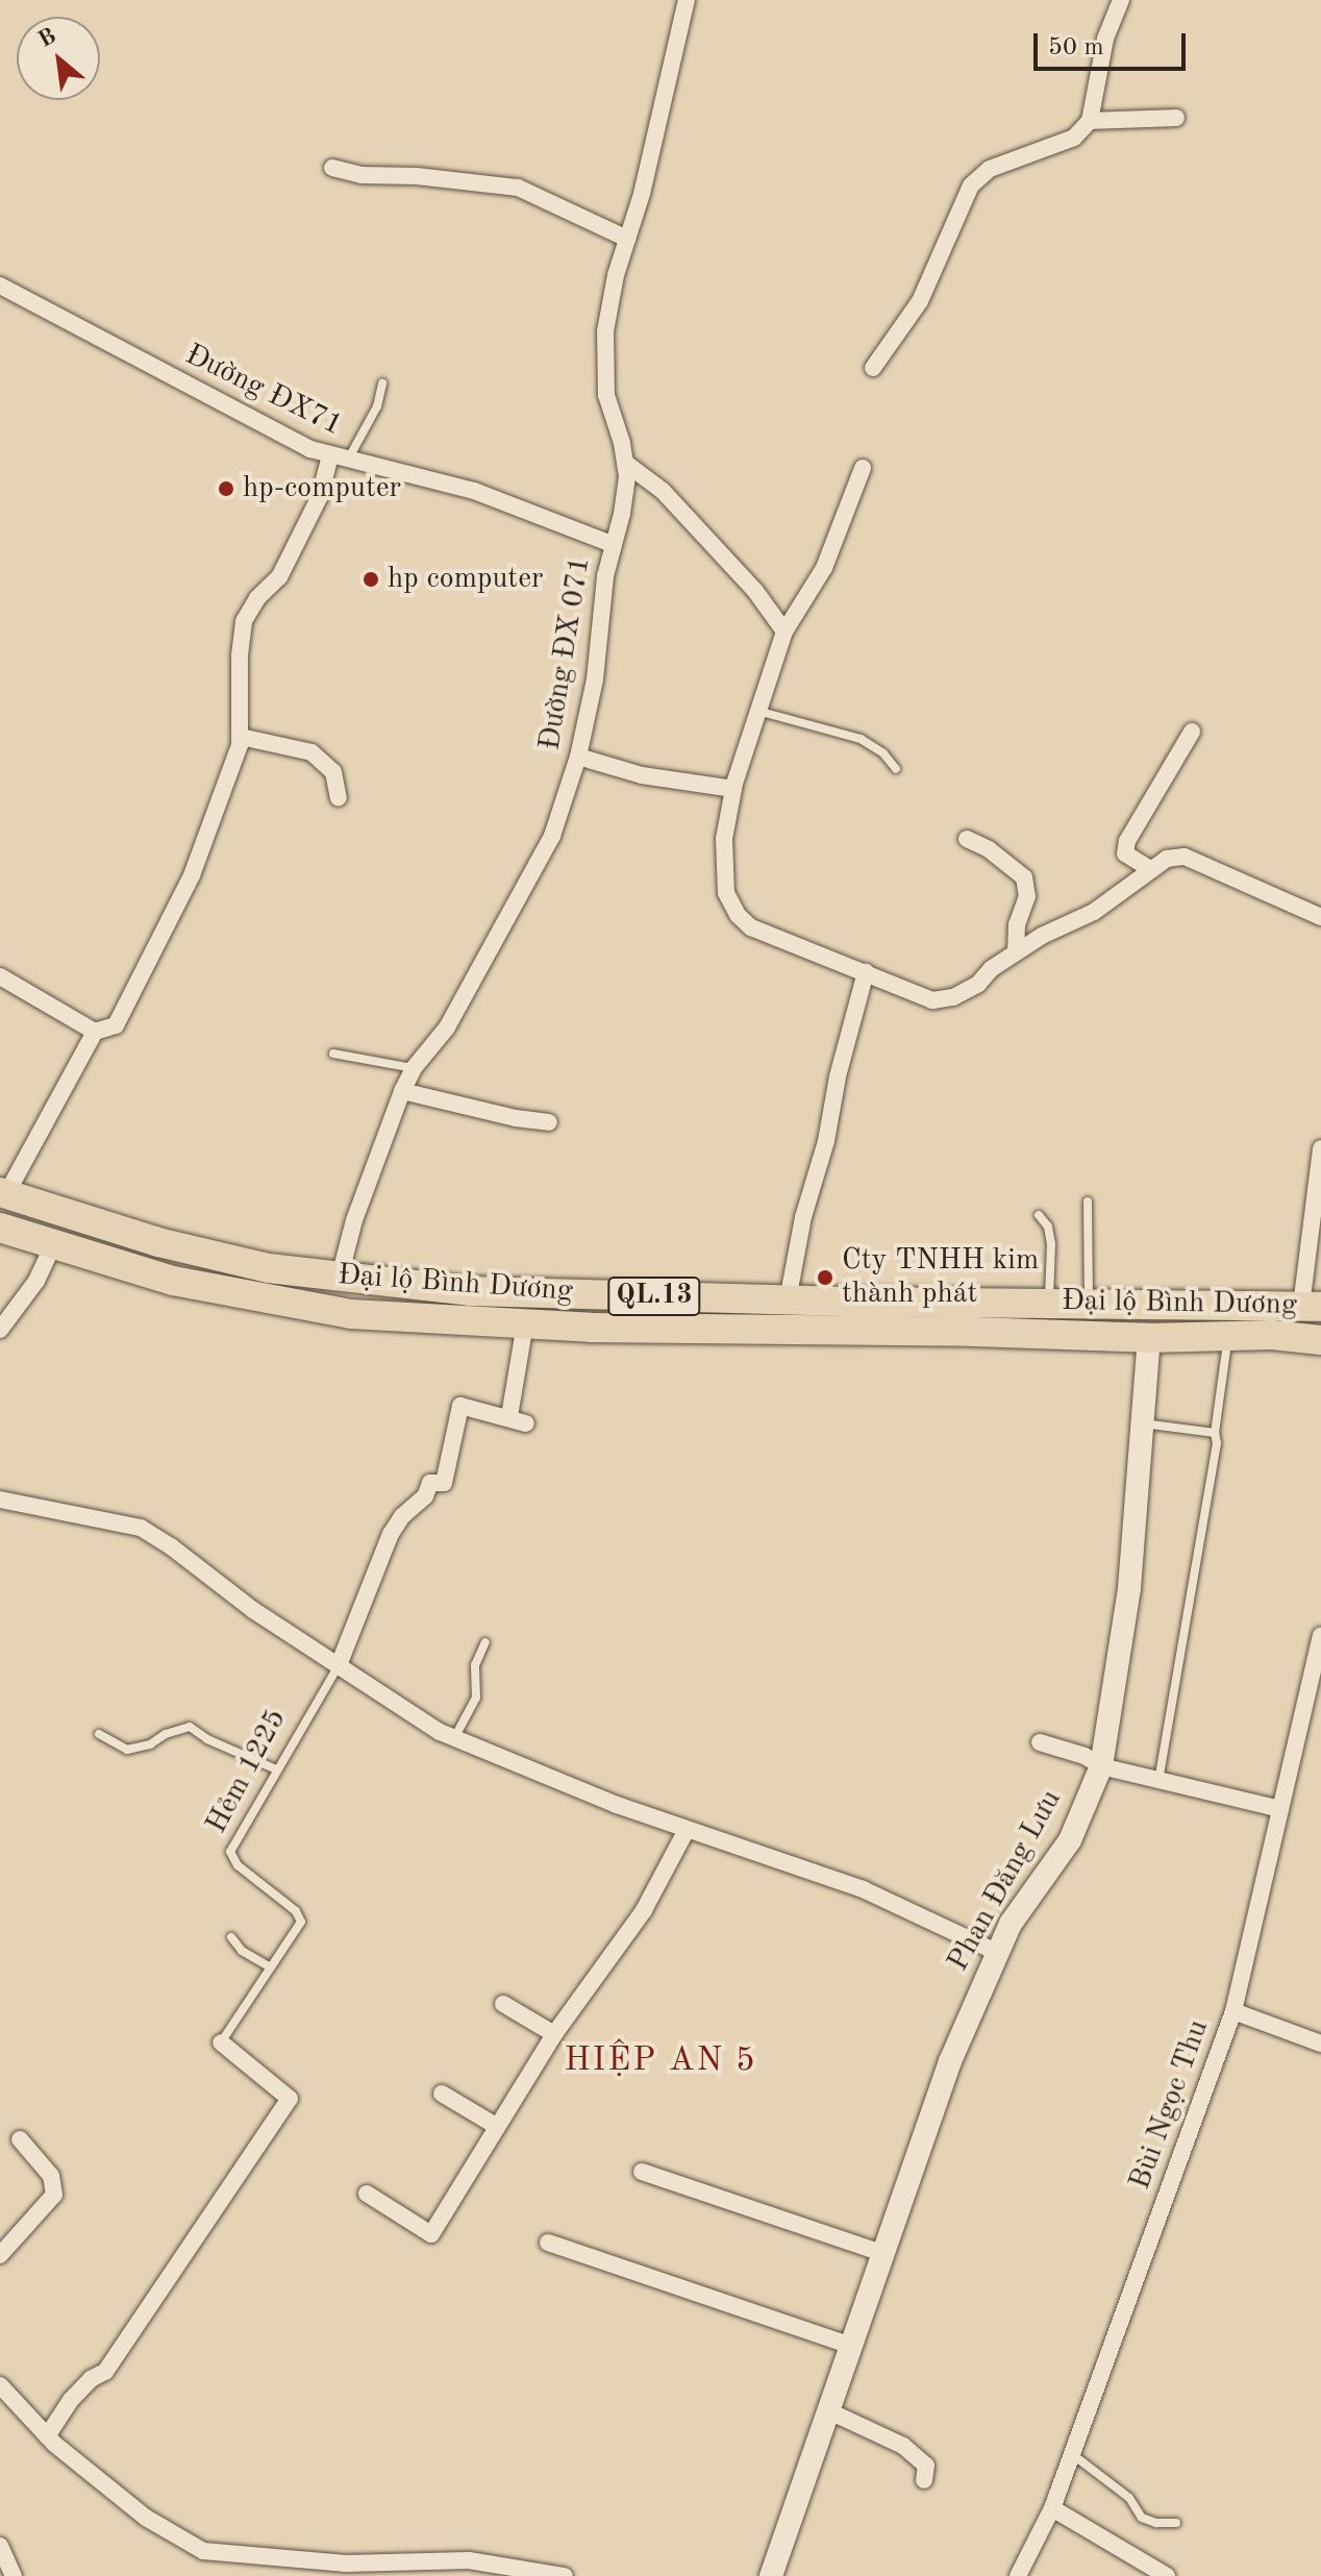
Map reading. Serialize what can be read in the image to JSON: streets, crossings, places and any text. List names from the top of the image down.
{
  "streets": {
    "highway": ["Đại lộ Bình Dương", "QL.13"],
    "street": [
      "Đường ĐX71",
      "Đường ĐX 071",
      "Hẻm 1225",
      "Phan Đăng Lưu",
      "Bùi Ngọc Thu"
    ]
  },
  "crossings": [
    ["Đường ĐX71", "Đường ĐX 071"],
    ["Đường ĐX 071", "Đại lộ Bình Dương"],
    ["Đại lộ Bình Dương", "Phan Đăng Lưu"]
  ],
  "districts": ["HIỆP AN 5"],
  "places": ["hp-computer", "hp computer", "Cty TNHH kim thành phát"],
  "scale_bar": "50 m",
  "north": "top left"
}
